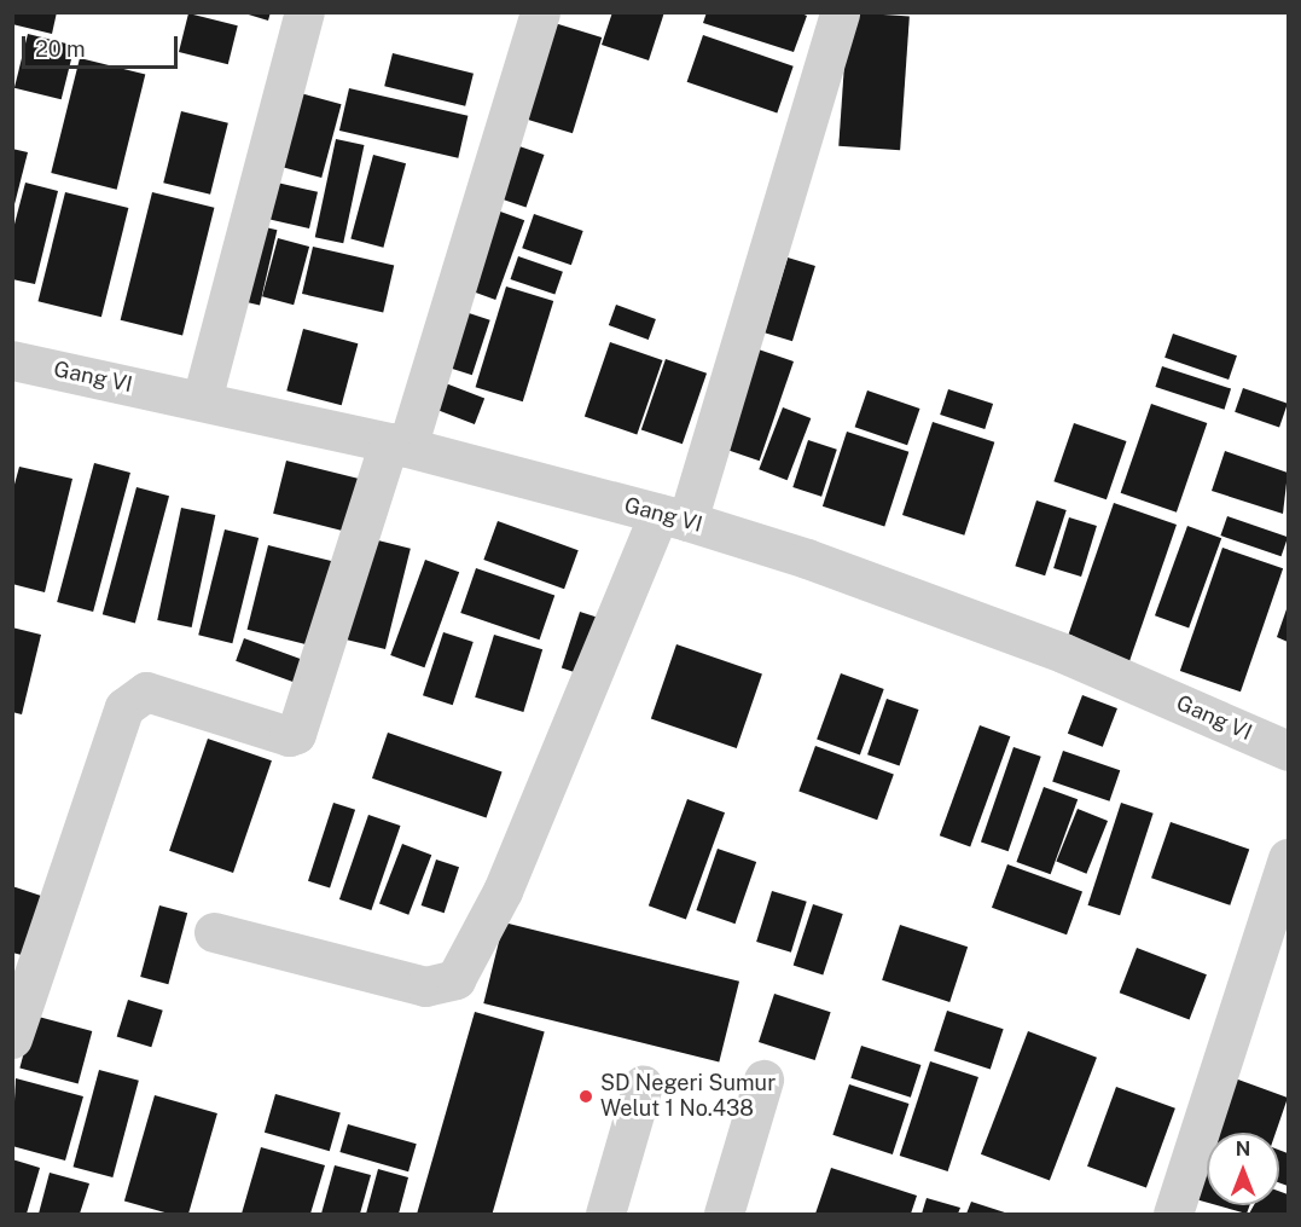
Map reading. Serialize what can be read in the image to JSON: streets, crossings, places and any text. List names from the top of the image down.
{
  "streets": {
    "street": ["Gang VI"]
  },
  "places": ["SD Negeri Sumur Welut 1 No.438"],
  "scale_bar": "20 m",
  "north": "top"
}
